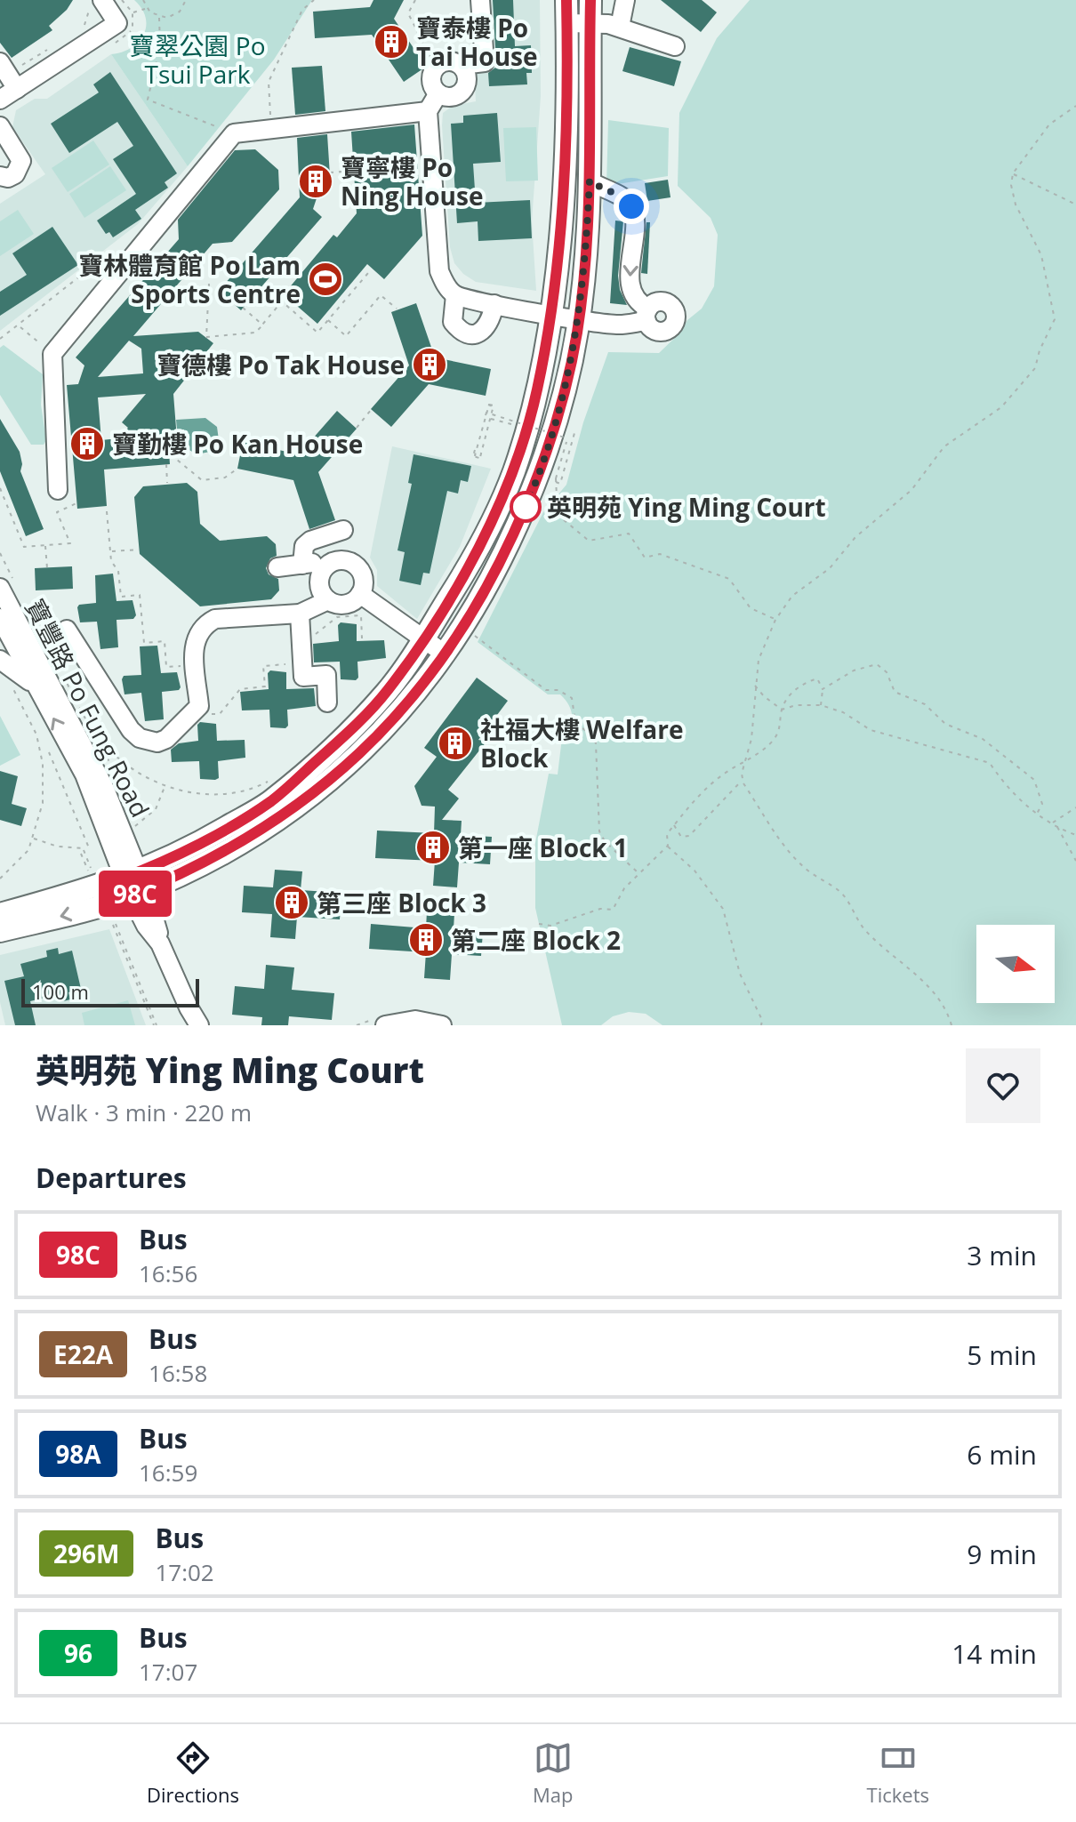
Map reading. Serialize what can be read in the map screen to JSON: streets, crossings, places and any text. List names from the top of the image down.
{
  "streets": {
    "street": ["寶豐路 Po Fung Road"]
  },
  "parks": ["寶翠公園 Po Tsui Park"],
  "places": {
    "building": [
      "寶泰樓 Po Tai House",
      "寶寧樓 Po Ning House",
      "寶德樓 Po Tak House",
      "寶勤樓 Po Kan House",
      "社福大樓 Welfare Block",
      "第一座 Block 1",
      "第三座 Block 3",
      "第二座 Block 2"
    ],
    "sports": ["寶林體育館 Po Lam Sports Centre"],
    "other": ["英明苑 Ying Ming Court"]
  },
  "lines": ["bus line 98C"],
  "scale_bar": "100 m",
  "north": "right",
  "page": {
    "on_map": "98C",
    "scale": "100 m",
    "heading": [
      ["英明苑 Ying Ming Court", "Walk · 3 min · 220 m"],
      "Departures"
    ],
    "list": [
      {
        "mark": "98C",
        "name": "Bus",
        "note": "16:56",
        "value": "3 min"
      },
      {
        "mark": "E22A",
        "name": "Bus",
        "note": "16:58",
        "value": "5 min"
      },
      {
        "mark": "98A",
        "name": "Bus",
        "note": "16:59",
        "value": "6 min"
      },
      {
        "mark": "296M",
        "name": "Bus",
        "note": "17:02",
        "value": "9 min"
      },
      {
        "mark": "96",
        "name": "Bus",
        "note": "17:07",
        "value": "14 min"
      }
    ],
    "tabs": ["Directions", "Map", "Tickets"]
  }
}
